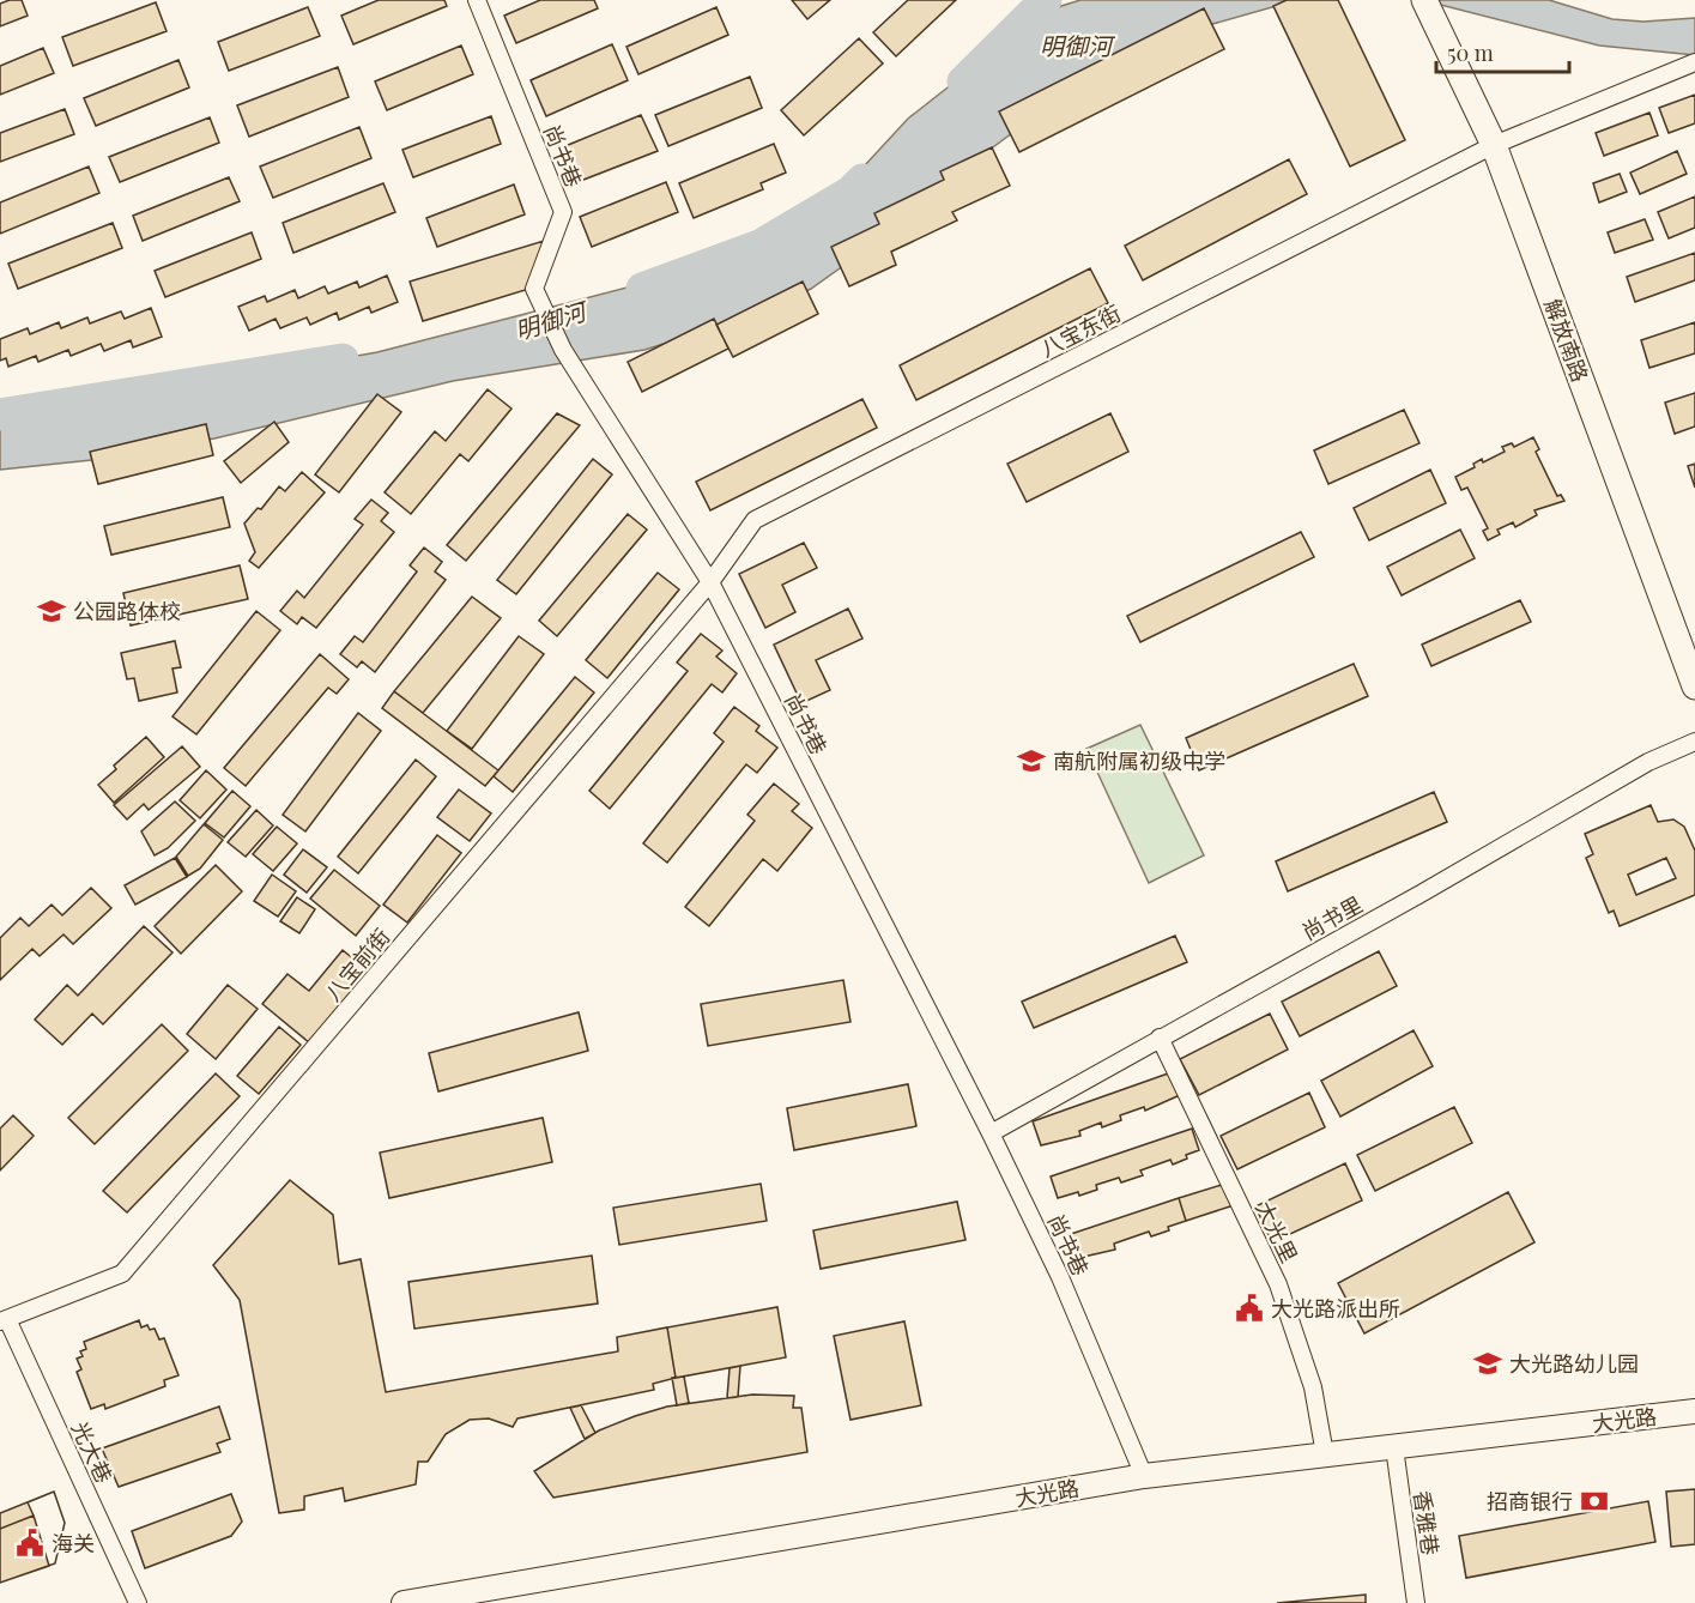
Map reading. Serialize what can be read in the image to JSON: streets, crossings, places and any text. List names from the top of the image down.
{
  "streets": {
    "street": [
      "尚书巷",
      "八宝东街",
      "解放南路",
      "尚书里",
      "八宝前街",
      "大光里",
      "大光路",
      "光大巷",
      "香雅巷"
    ]
  },
  "crossings": [
    ["尚书巷", "八宝东街"],
    ["尚书巷", "尚书里"],
    ["尚书巷", "八宝前街"],
    ["尚书巷", "大光路"],
    ["八宝东街", "解放南路"],
    ["八宝东街", "八宝前街"],
    ["尚书里", "大光里"],
    ["八宝前街", "光大巷"],
    ["大光里", "大光路"],
    ["大光路", "香雅巷"]
  ],
  "water": ["明御河"],
  "places": {
    "school or university": ["公园路体校", "南航附属初级中学", "大光路幼儿园"],
    "public building": ["大光路派出所", "海关"],
    "bank": ["招商银行"]
  },
  "scale_bar": "50 m"
}
